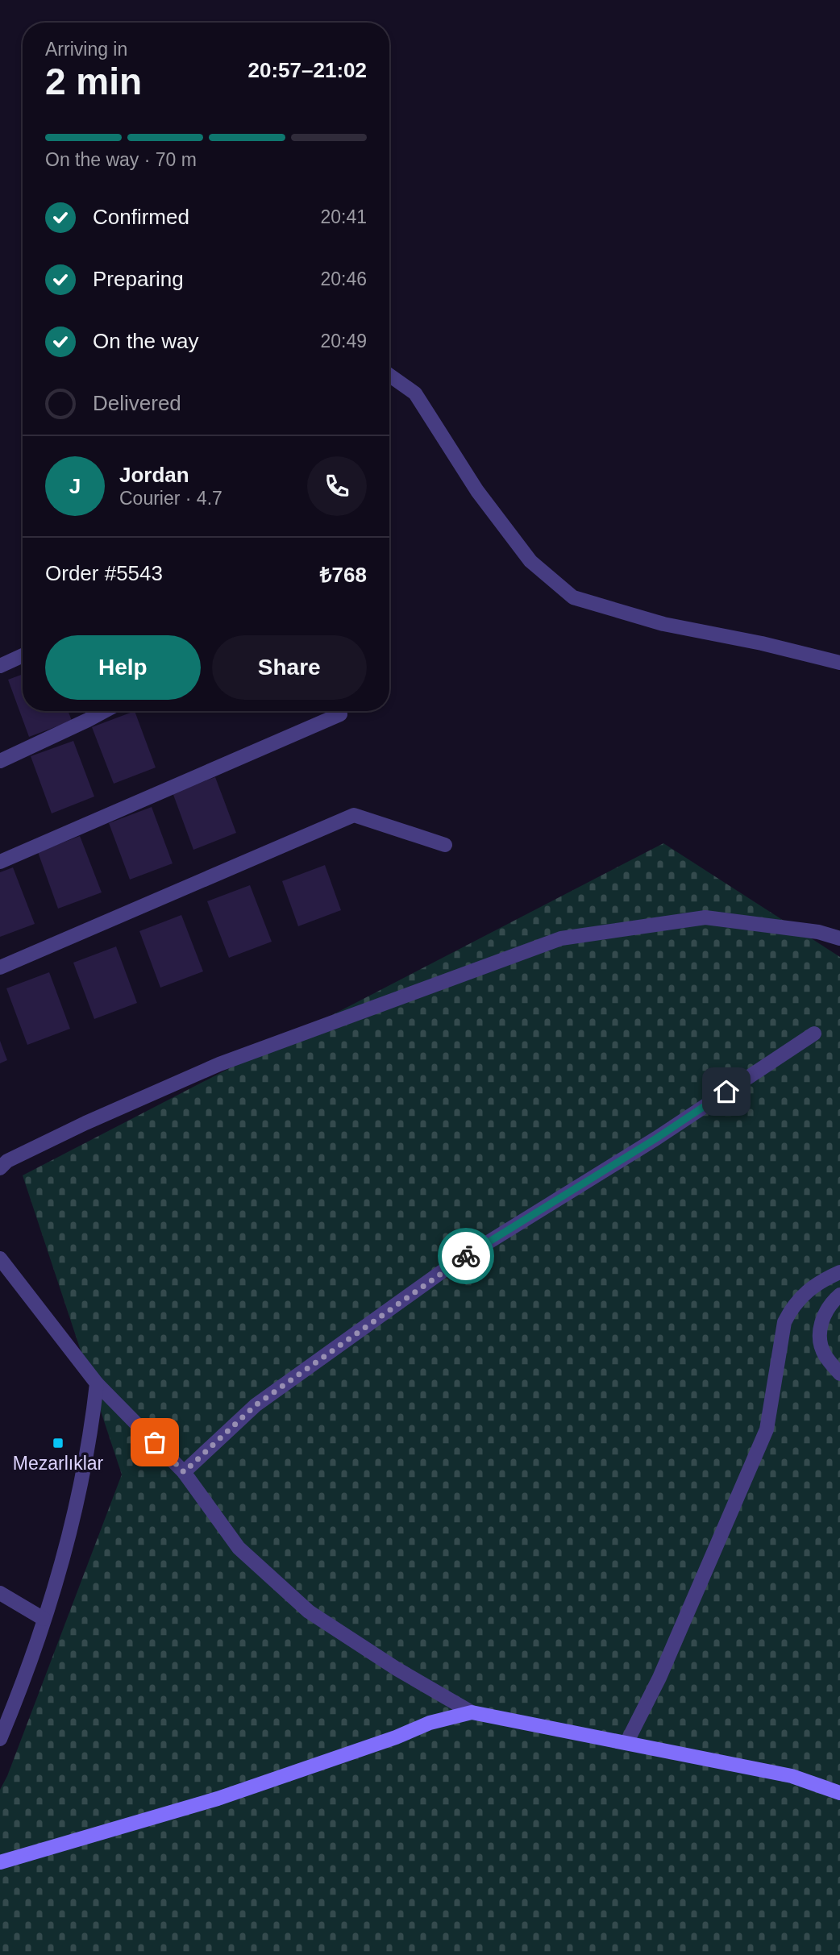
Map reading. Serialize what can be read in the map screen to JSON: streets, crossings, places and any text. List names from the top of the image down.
{
  "places": {
    "transit": ["Mezarlıklar"]
  },
  "page": {
    "heading": ["2 min", "Arriving in", "20:57–21:02"],
    "panel": [
      "Jordan",
      "Courier · 4.7",
      "Order #5543",
      "₺768"
    ],
    "bar": "On the way · 70 m",
    "list": [
      ["Confirmed", "20:41"],
      ["Preparing", "20:46"],
      ["On the way", "20:49"],
      "Delivered"
    ],
    "round": "J",
    "buttons": ["Help", "Share"]
  }
}
